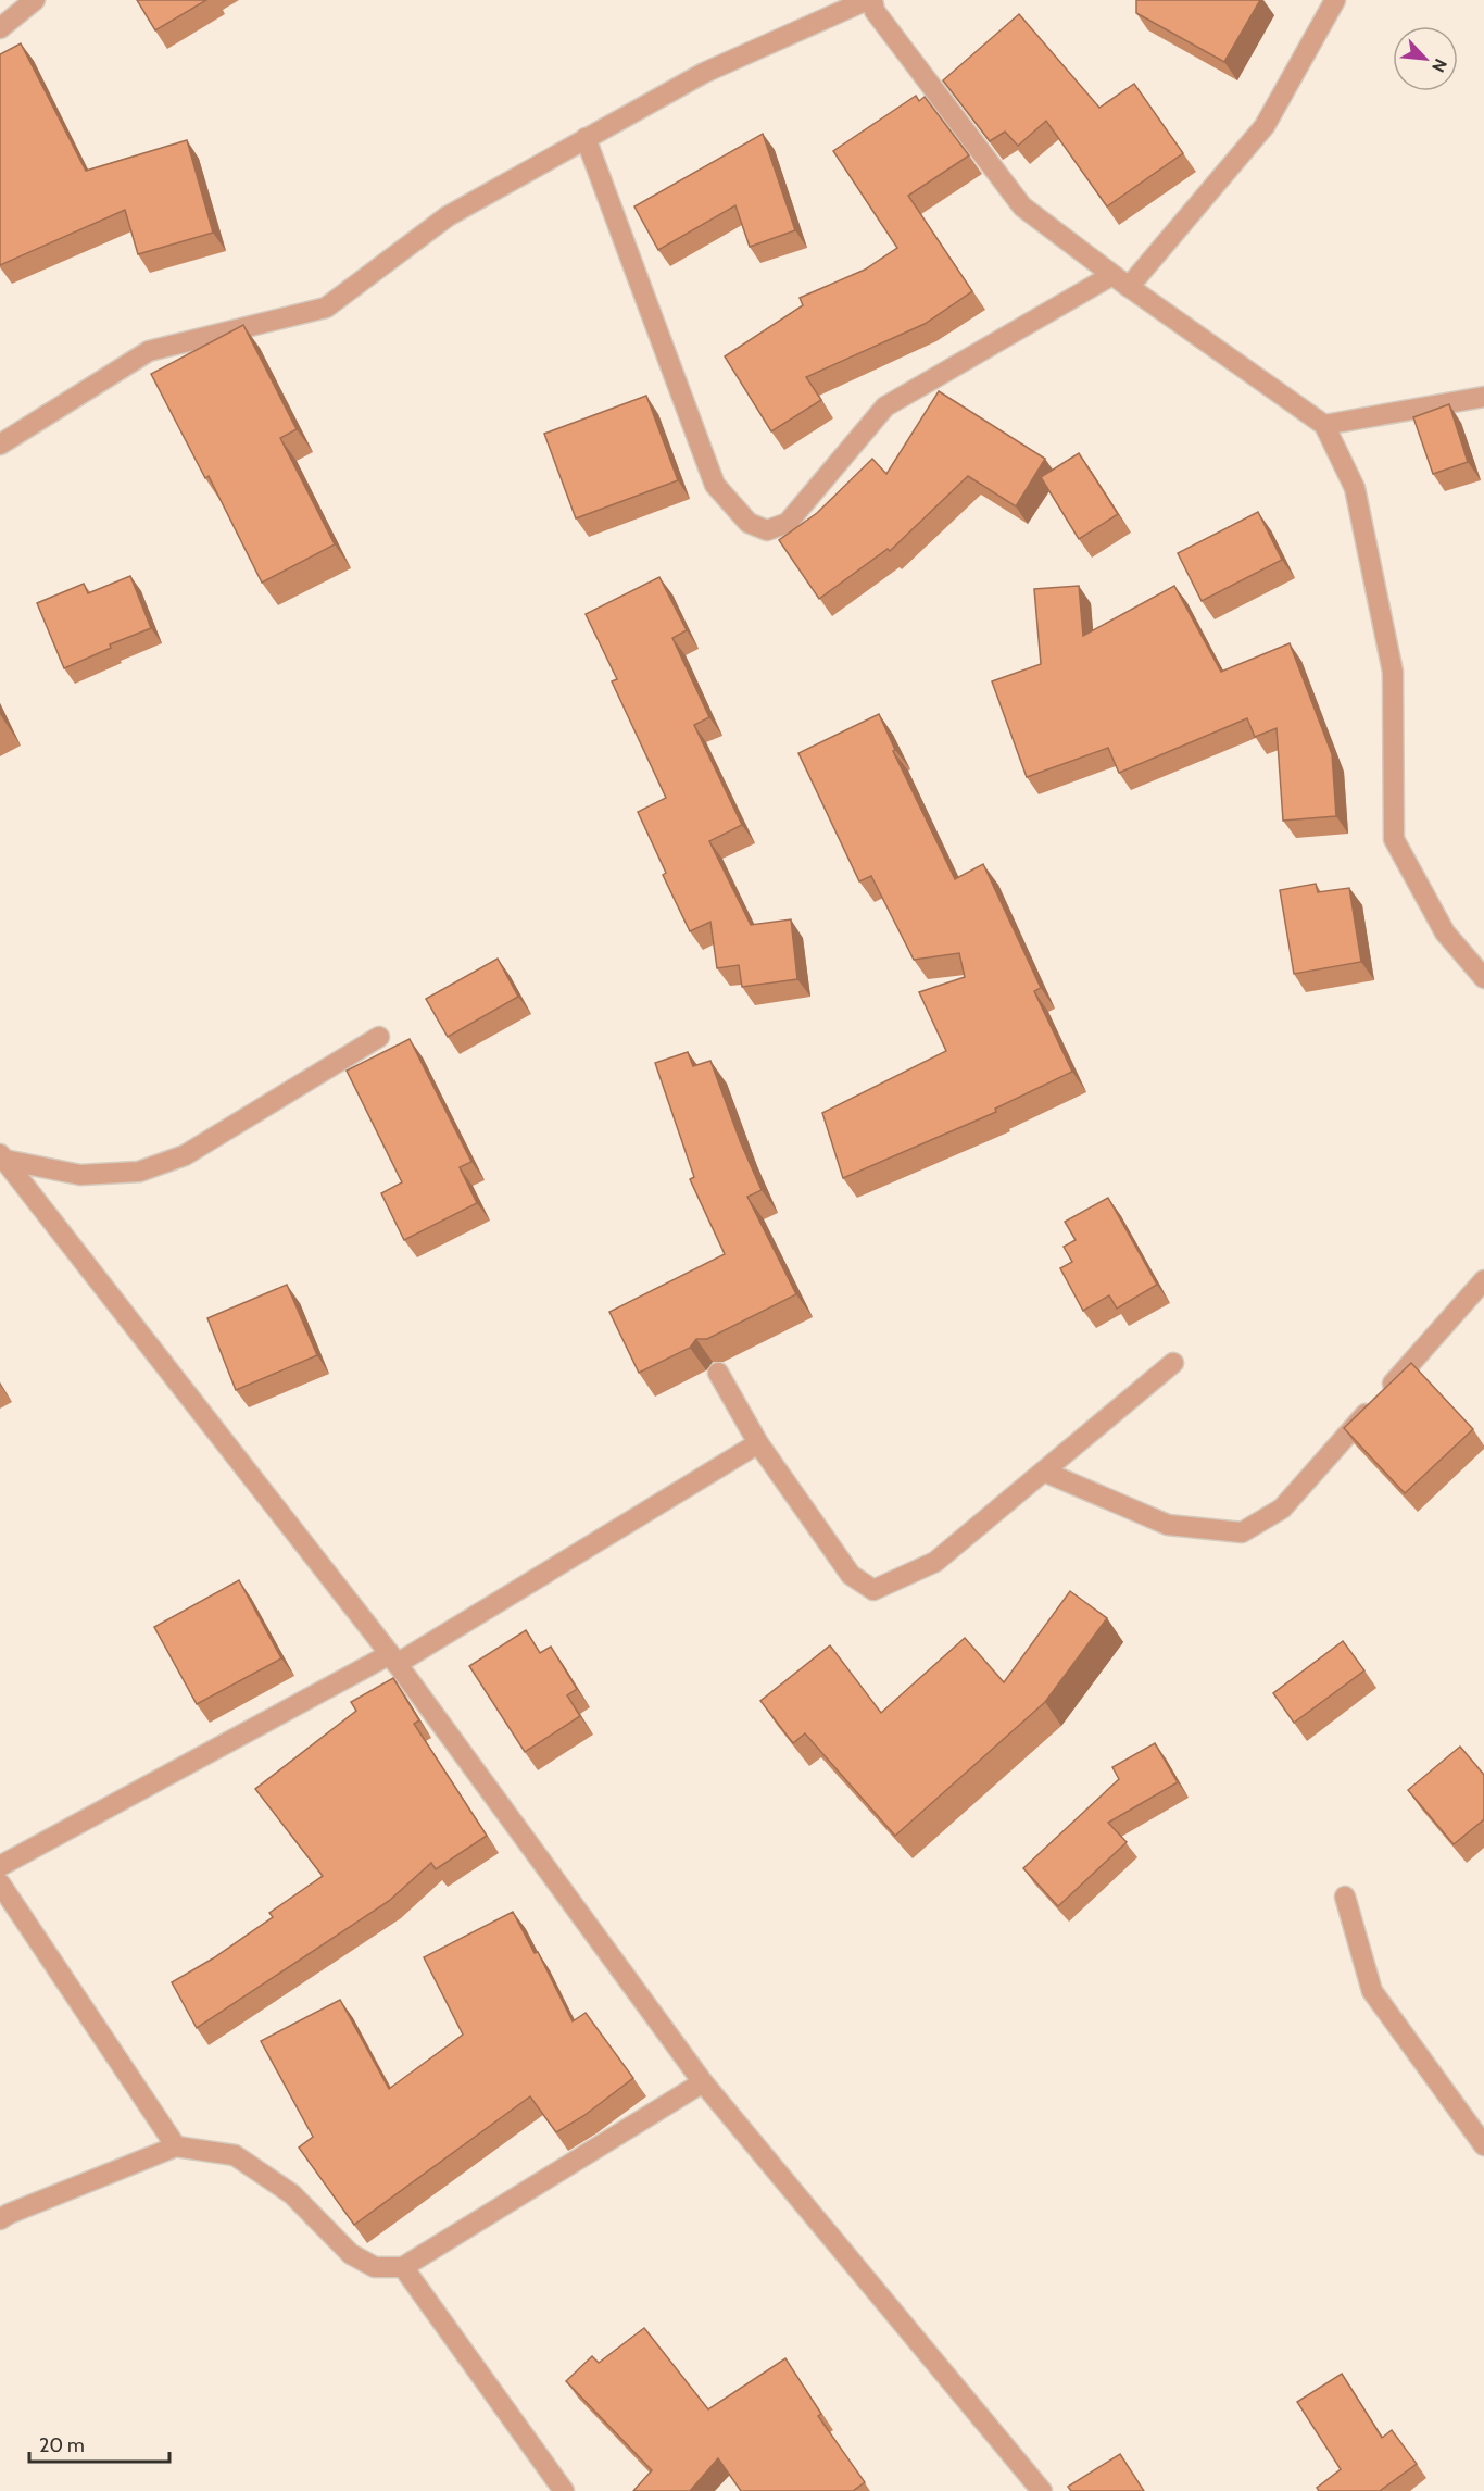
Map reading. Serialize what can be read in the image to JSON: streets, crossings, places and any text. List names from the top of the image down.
{
  "scale_bar": "20 m",
  "north": "bottom right"
}
